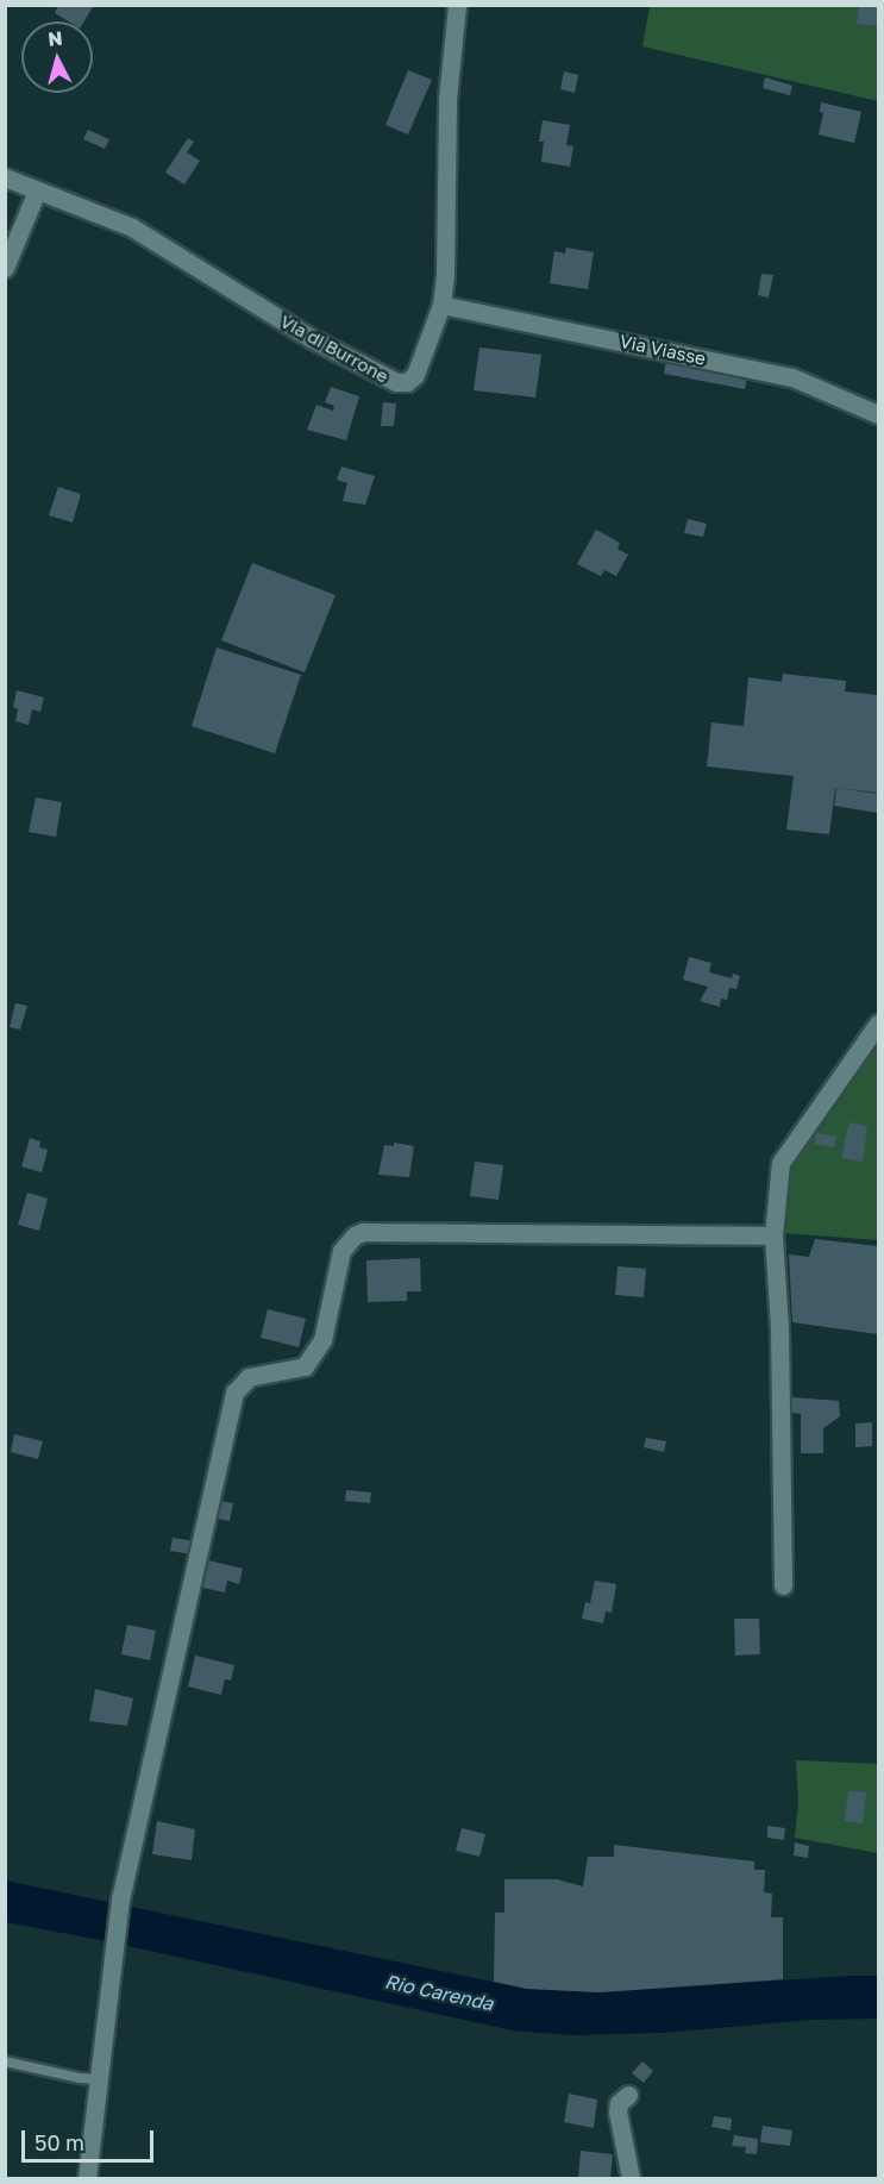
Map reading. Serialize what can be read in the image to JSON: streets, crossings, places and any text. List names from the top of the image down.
{
  "streets": {
    "street": ["Via di Burrone", "Via Viasse"]
  },
  "crossings": [
    ["Via di Burrone", "Via Viasse"]
  ],
  "water": ["Rio Carenda"],
  "scale_bar": "50 m",
  "north": "top"
}
